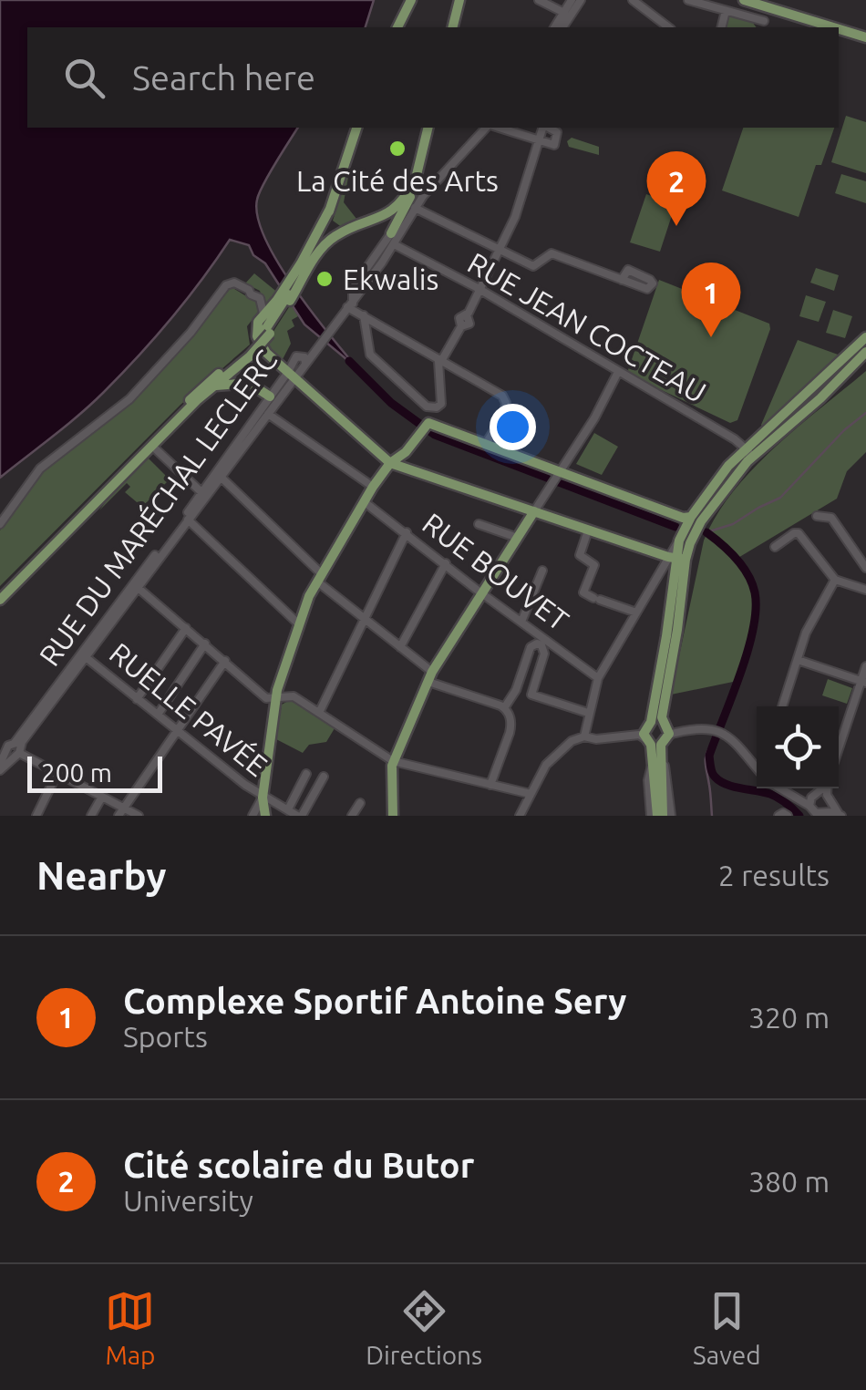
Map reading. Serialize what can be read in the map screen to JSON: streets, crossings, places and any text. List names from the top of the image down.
{
  "streets": {
    "street": [
      "RUE JEAN COCTEAU",
      "RUE DU MARÉCHAL LECLERC",
      "RUE BOUVET",
      "RUELLE PAVÉE"
    ]
  },
  "crossings": [
    ["RUE JEAN COCTEAU", "RUE DU MARÉCHAL LECLERC"],
    ["RUE DU MARÉCHAL LECLERC", "RUELLE PAVÉE"]
  ],
  "places": ["La Cité des Arts", "Ekwalis"],
  "scale_bar": "200 m",
  "page": {
    "search": "Search here",
    "pins": ["2", "1"],
    "scale": "200 m",
    "heading": ["Nearby", "2 results"],
    "list": [
      {
        "mark": "1",
        "name": "Complexe Sportif Antoine Sery",
        "note": "Sports",
        "value": "320 m"
      },
      {
        "mark": "2",
        "name": "Cité scolaire du Butor",
        "note": "University",
        "value": "380 m"
      }
    ],
    "nav": ["Map", "Directions", "Saved"]
  }
}
